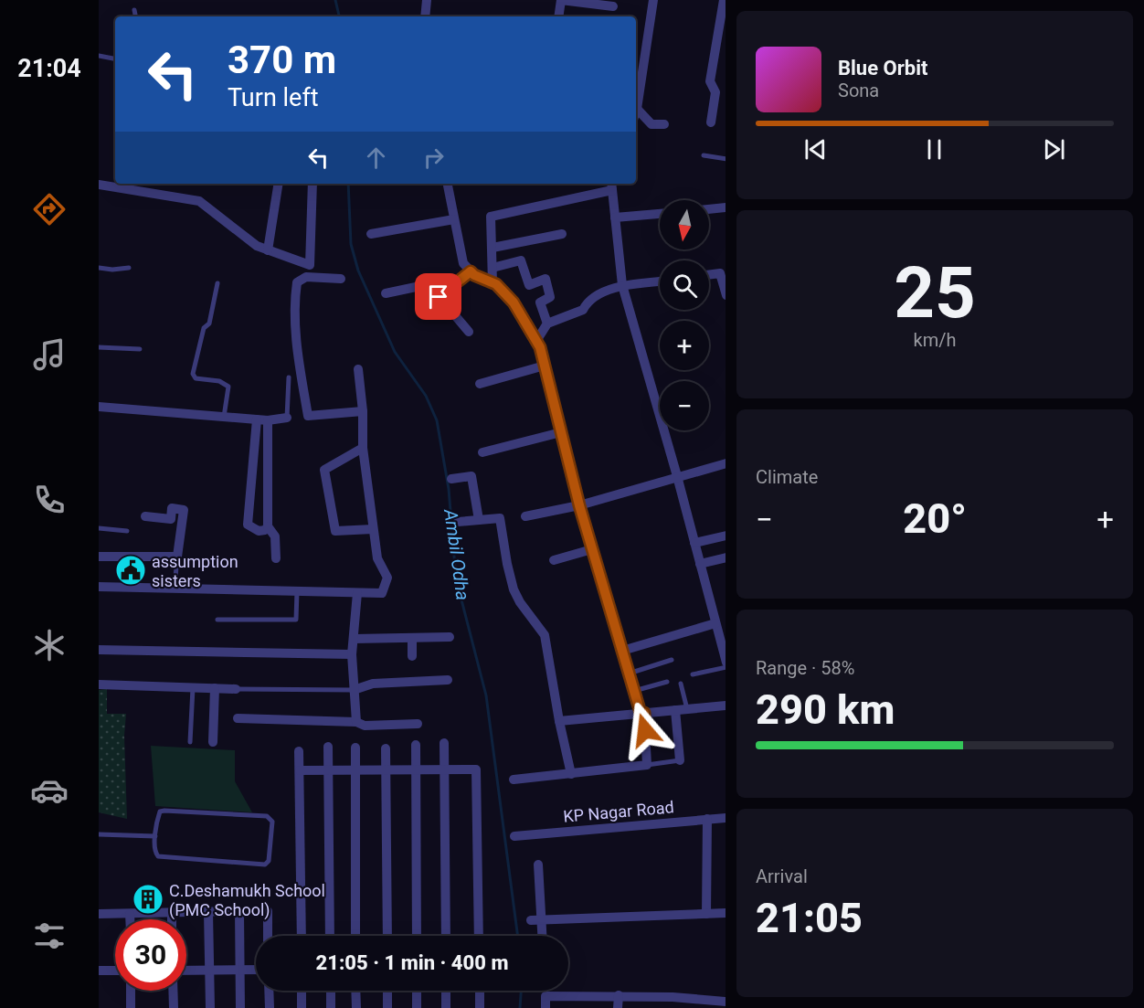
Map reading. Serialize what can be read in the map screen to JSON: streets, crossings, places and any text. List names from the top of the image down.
{
  "streets": {
    "street": ["KP Nagar Road"]
  },
  "water": ["Ambil Odha"],
  "places": {
    "public building": ["assumption sisters"],
    "building": ["C.Deshamukh School (PMC School)"]
  },
  "north": "bottom",
  "page": {
    "tabs": "21:04",
    "turn": ["370 m", "Turn left"],
    "song": ["Blue Orbit", "Sona"],
    "map_buttons": ["+", "−"],
    "tile": [
      ["25", "km/h"],
      "Climate",
      ["Range · 58%", "290 km"],
      ["Arrival", "21:05"]
    ],
    "heat": ["−", "20°", "+"],
    "limit": "30",
    "trip": "21:05 · 1 min · 400 m"
  }
}
